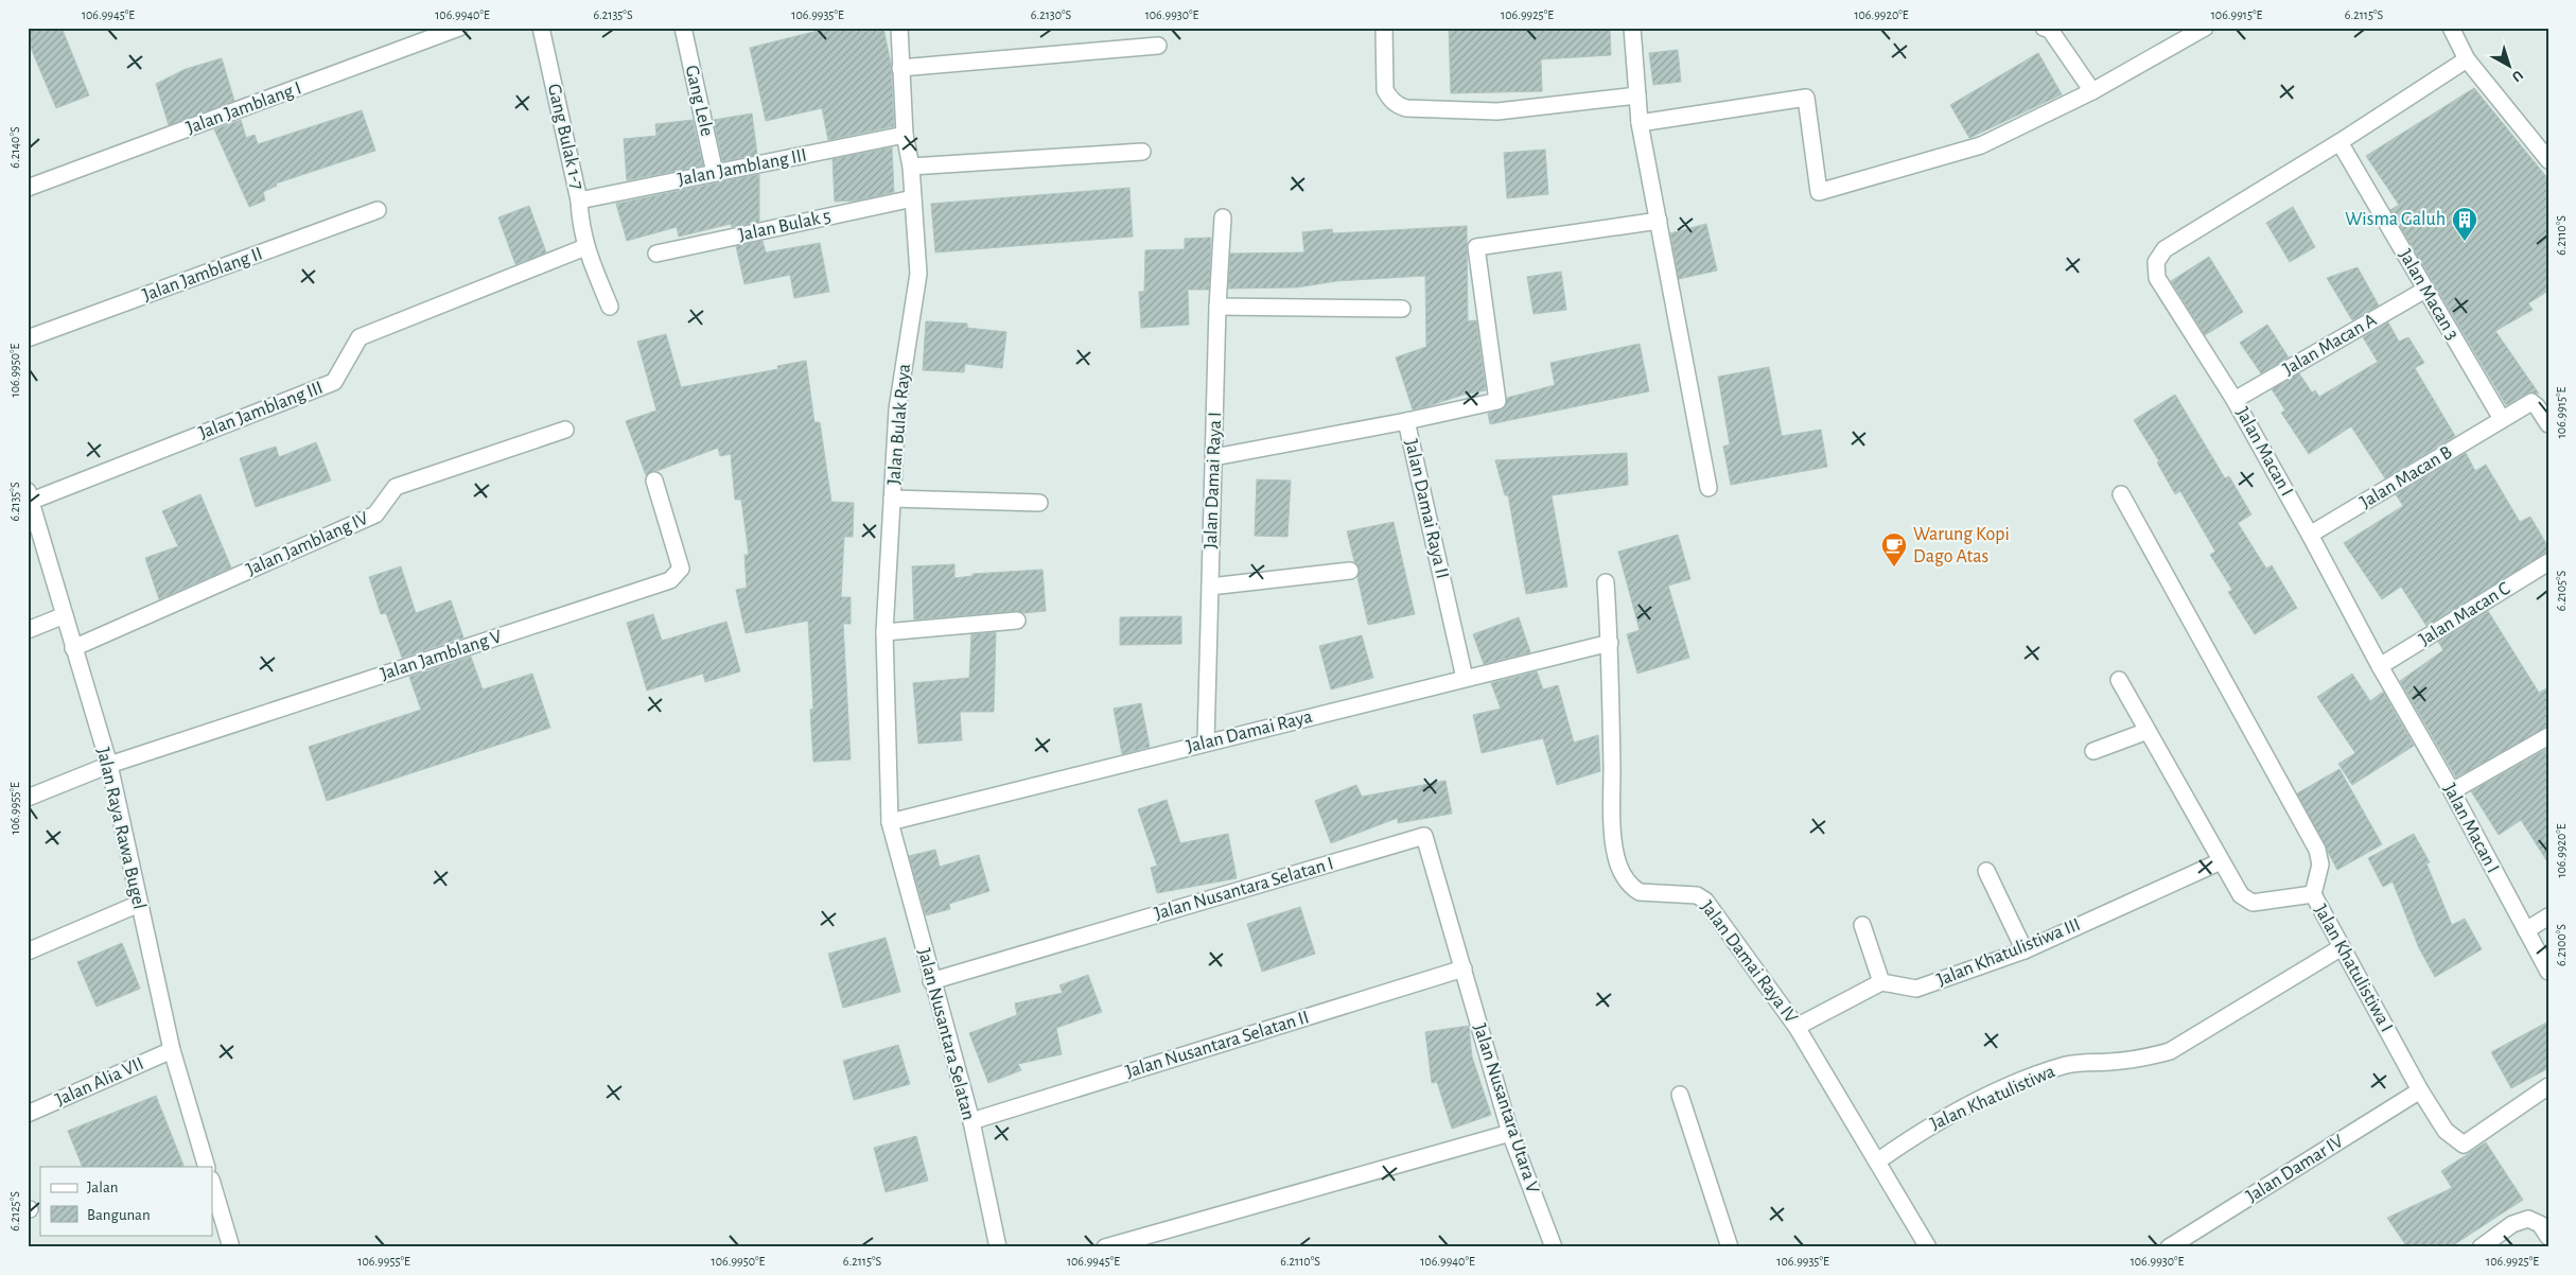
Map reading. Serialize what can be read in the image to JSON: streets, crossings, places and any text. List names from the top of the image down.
{
  "streets": {
    "street": [
      "Gang Lele",
      "Jalan Jamblang I",
      "Gang Bulak 1-7",
      "Jalan Jamblang III",
      "Jalan Bulak 5",
      "Jalan Jamblang II",
      "Jalan Macan 3",
      "Jalan Macan A",
      "Jalan Bulak Raya",
      "Jalan Macan I",
      "Jalan Macan B",
      "Jalan Damai Raya I",
      "Jalan Damai Raya II",
      "Jalan Jamblang IV",
      "Jalan Macan C",
      "Jalan Jamblang V",
      "Jalan Damai Raya",
      "Jalan Raya Rawa Bugel",
      "Jalan Nusantara Selatan I",
      "Jalan Khatulistiwa III",
      "Jalan Damai Raya IV",
      "Jalan Khatulistiwa I",
      "Jalan Nusantara Selatan",
      "Jalan Nusantara Selatan II",
      "Jalan Alia VII",
      "Jalan Khatulistiwa",
      "Jalan Nusantara Utara V",
      "Jalan Damar IV"
    ]
  },
  "crossings": [
    ["Gang Lele", "Jalan Jamblang III"],
    ["Gang Bulak 1-7", "Jalan Jamblang III"],
    ["Jalan Jamblang III", "Jalan Bulak Raya"],
    ["Jalan Jamblang III", "Jalan Raya Rawa Bugel"],
    ["Jalan Bulak 5", "Jalan Bulak Raya"],
    ["Jalan Macan 3", "Jalan Macan A"],
    ["Jalan Macan 3", "Jalan Macan I"],
    ["Jalan Macan 3", "Jalan Macan B"],
    ["Jalan Macan A", "Jalan Macan I"],
    ["Jalan Bulak Raya", "Jalan Damai Raya"],
    ["Jalan Bulak Raya", "Jalan Nusantara Selatan"],
    ["Jalan Macan I", "Jalan Macan B"],
    ["Jalan Macan I", "Jalan Macan C"],
    ["Jalan Damai Raya I", "Jalan Damai Raya"],
    ["Jalan Damai Raya II", "Jalan Damai Raya"],
    ["Jalan Jamblang IV", "Jalan Raya Rawa Bugel"],
    ["Jalan Jamblang V", "Jalan Raya Rawa Bugel"],
    ["Jalan Damai Raya", "Jalan Damai Raya IV"],
    ["Jalan Damai Raya", "Jalan Nusantara Selatan"],
    ["Jalan Raya Rawa Bugel", "Jalan Alia VII"],
    ["Jalan Nusantara Selatan I", "Jalan Nusantara Selatan"],
    ["Jalan Nusantara Selatan I", "Jalan Nusantara Selatan II"],
    ["Jalan Nusantara Selatan I", "Jalan Nusantara Utara V"],
    ["Jalan Khatulistiwa III", "Jalan Khatulistiwa I"],
    ["Jalan Damai Raya IV", "Jalan Khatulistiwa"],
    ["Jalan Khatulistiwa I", "Jalan Khatulistiwa"],
    ["Jalan Khatulistiwa I", "Jalan Damar IV"],
    ["Jalan Nusantara Selatan", "Jalan Nusantara Selatan II"],
    ["Jalan Nusantara Selatan II", "Jalan Nusantara Utara V"]
  ],
  "places": {
    "building": ["Wisma Galuh"],
    "cafe": ["Warung Kopi Dago Atas"]
  },
  "legend": ["Jalan", "Bangunan"],
  "north": "bottom right",
  "coordinates": [
    "106.9945°E",
    "106.9940°E",
    "6.2135°S",
    "106.9935°E",
    "6.2130°S",
    "106.9930°E",
    "106.9925°E",
    "106.9920°E",
    "106.9915°E",
    "6.2115°S",
    "6.2140°S",
    "6.2110°S",
    "106.9950°E",
    "6.2105°S",
    "106.9955°E",
    "6.2100°S",
    "6.2125°S"
  ]
}
